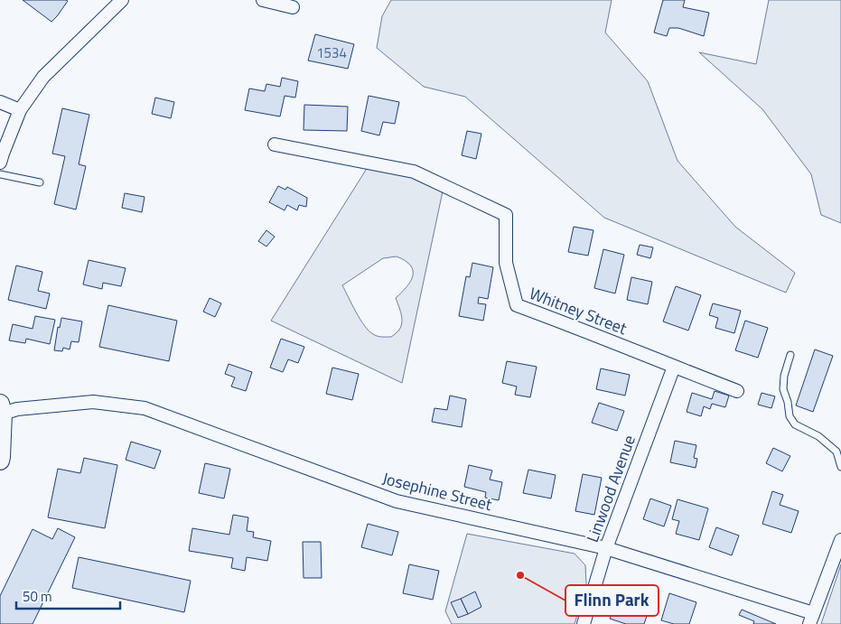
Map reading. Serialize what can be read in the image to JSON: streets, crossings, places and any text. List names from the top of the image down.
{
  "streets": {
    "street": ["Whitney Street", "Linwood Avenue", "Josephine Street"]
  },
  "crossings": [
    ["Whitney Street", "Linwood Avenue"],
    ["Linwood Avenue", "Josephine Street"]
  ],
  "places": ["Flinn Park"],
  "house_numbers": ["1534"],
  "scale_bar": "50 m"
}
